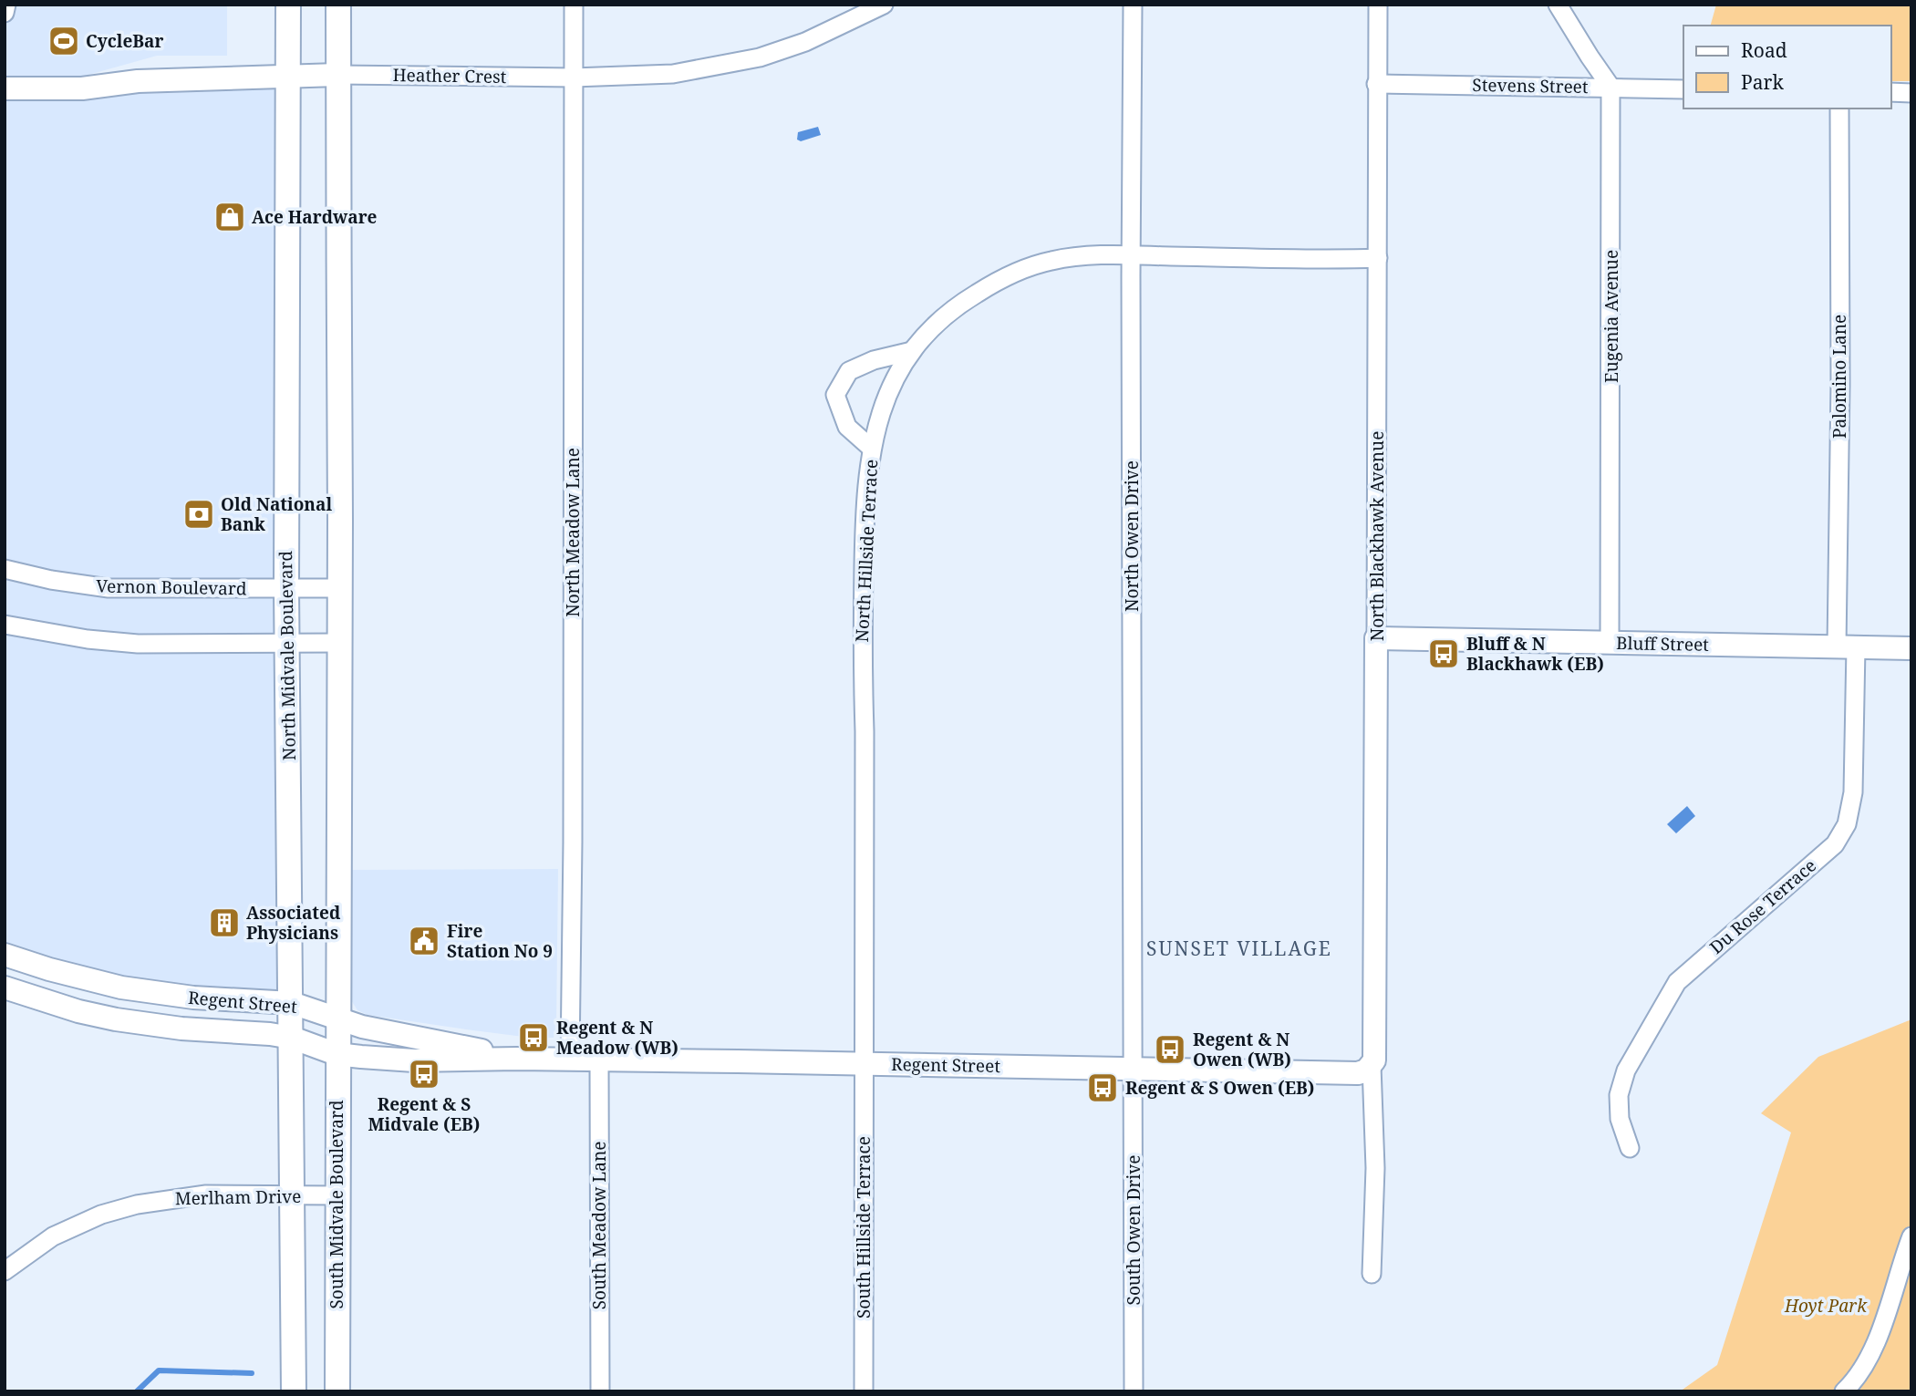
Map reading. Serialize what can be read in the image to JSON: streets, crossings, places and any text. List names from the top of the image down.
{
  "streets": {
    "main road": ["North Midvale Boulevard", "South Midvale Boulevard"],
    "street": [
      "Heather Crest",
      "Stevens Street",
      "Eugenia Avenue",
      "Palomino Lane",
      "North Meadow Lane",
      "North Owen Drive",
      "North Blackhawk Avenue",
      "North Hillside Terrace",
      "Vernon Boulevard",
      "Bluff Street",
      "Du Rose Terrace",
      "Regent Street",
      "Merlham Drive",
      "South Meadow Lane",
      "South Hillside Terrace",
      "South Owen Drive"
    ]
  },
  "crossings": [
    ["Heather Crest", "North Meadow Lane"],
    ["Heather Crest", "North Midvale Boulevard"],
    ["Stevens Street", "Eugenia Avenue"],
    ["Stevens Street", "North Blackhawk Avenue"],
    ["Eugenia Avenue", "Bluff Street"],
    ["Palomino Lane", "Bluff Street"],
    ["Palomino Lane", "Du Rose Terrace"],
    ["North Meadow Lane", "Regent Street"],
    ["North Owen Drive", "North Hillside Terrace"],
    ["North Owen Drive", "Regent Street"],
    ["North Owen Drive", "South Owen Drive"],
    ["North Blackhawk Avenue", "North Hillside Terrace"],
    ["North Blackhawk Avenue", "Bluff Street"],
    ["North Blackhawk Avenue", "Regent Street"],
    ["North Hillside Terrace", "Regent Street"],
    ["North Hillside Terrace", "South Hillside Terrace"],
    ["Vernon Boulevard", "North Midvale Boulevard"],
    ["Bluff Street", "Du Rose Terrace"],
    ["North Midvale Boulevard", "Regent Street"],
    ["Regent Street", "South Midvale Boulevard"],
    ["Regent Street", "South Meadow Lane"],
    ["Regent Street", "South Hillside Terrace"],
    ["Regent Street", "South Owen Drive"],
    ["Merlham Drive", "South Midvale Boulevard"]
  ],
  "districts": ["SUNSET VILLAGE"],
  "parks": ["Hoyt Park"],
  "places": {
    "sports": ["CycleBar"],
    "shop": ["Ace Hardware"],
    "bank": ["Old National Bank"],
    "bus stop": [
      "Bluff & N Blackhawk (EB)",
      "Regent & N Meadow (WB)",
      "Regent & N Owen (WB)",
      "Regent & S Midvale (EB)",
      "Regent & S Owen (EB)"
    ],
    "building": ["Associated Physicians"],
    "public building": ["Fire Station No 9"]
  },
  "legend": ["Road", "Park"]
}
